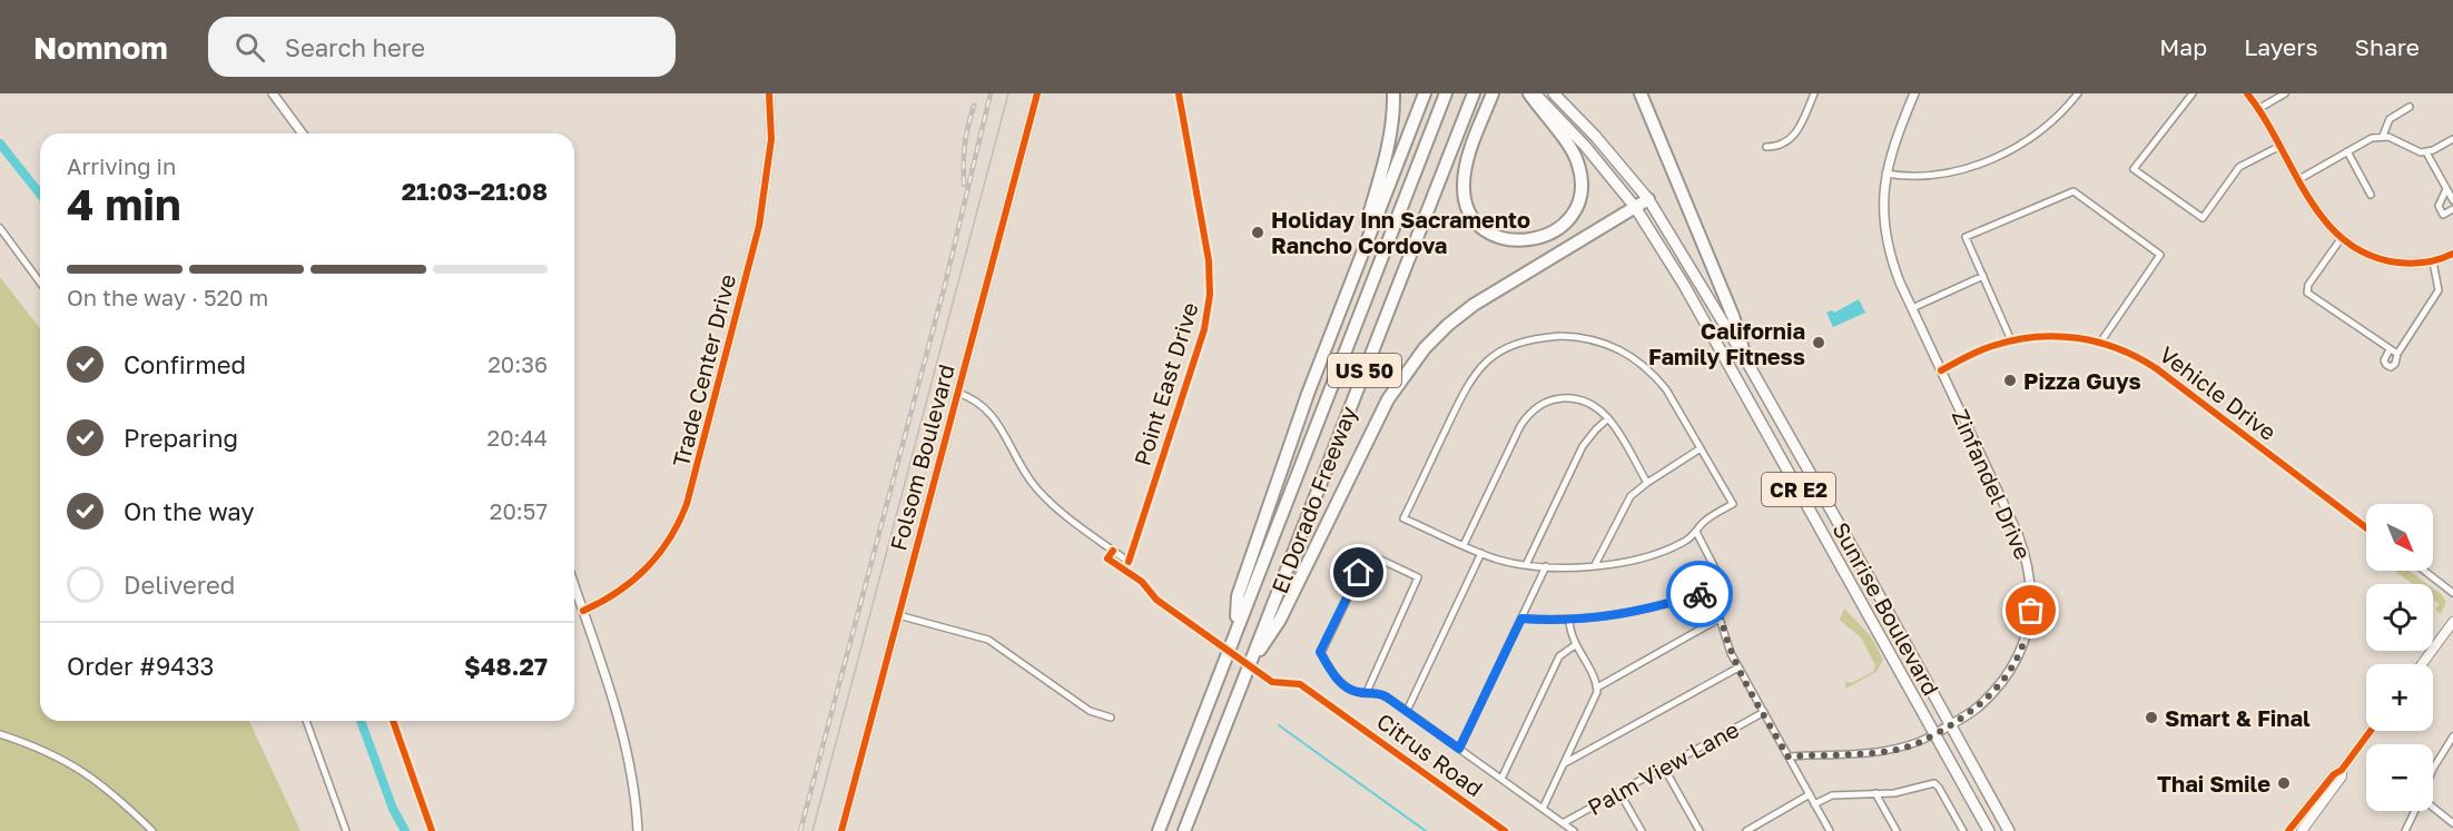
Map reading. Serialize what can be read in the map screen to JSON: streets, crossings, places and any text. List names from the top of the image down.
{
  "streets": {
    "highway": ["US 50", "El Dorado Freeway"],
    "main road": ["Folsom Boulevard", "CR E2", "Sunrise Boulevard"],
    "street": [
      "Trade Center Drive",
      "Point East Drive",
      "Vehicle Drive",
      "Zinfandel Drive",
      "Palm View Lane"
    ],
    "cycle path": ["Citrus Road"]
  },
  "crossings": [
    ["Point East Drive", "Folsom Boulevard"],
    ["Vehicle Drive", "Zinfandel Drive"],
    ["Zinfandel Drive", "Sunrise Boulevard"]
  ],
  "places": [
    "Holiday Inn Sacramento Rancho Cordova",
    "California Family Fitness",
    "Pizza Guys",
    "Smart & Final",
    "Thai Smile"
  ],
  "north": "bottom right",
  "page": {
    "header": "Nomnom",
    "search": "Search here",
    "nav": ["Map", "Layers", "Share"],
    "heading": ["4 min", "Arriving in", "21:03–21:08"],
    "panel": ["Order #9433", "$48.27"],
    "bar": "On the way · 520 m",
    "list": [
      ["Confirmed", "20:36"],
      ["Preparing", "20:44"],
      ["On the way", "20:57"],
      "Delivered"
    ],
    "map_buttons": ["+", "−"]
  }
}
